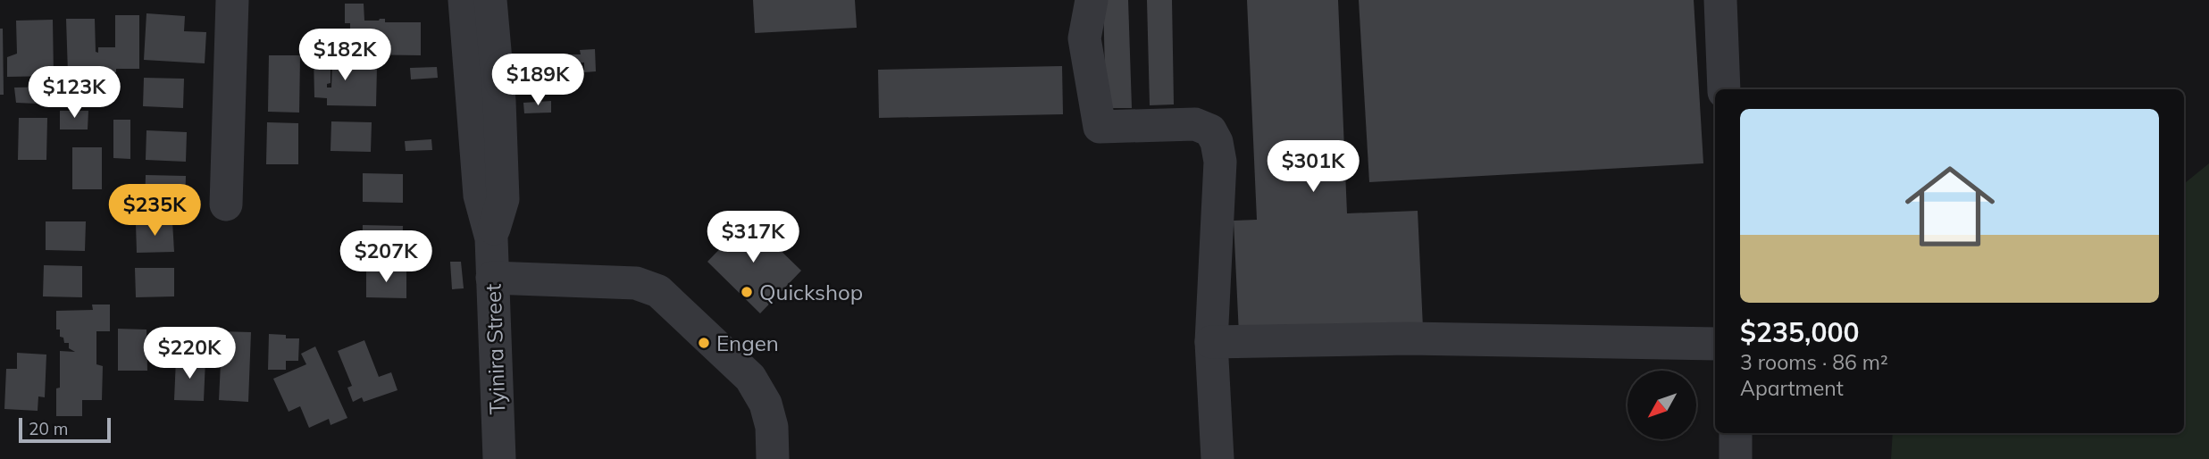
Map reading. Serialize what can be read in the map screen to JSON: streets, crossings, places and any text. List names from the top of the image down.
{
  "streets": {
    "street": ["Tyinira Street"]
  },
  "places": ["Quickshop", "Engen"],
  "scale_bar": "20 m",
  "north": "bottom left",
  "page": {
    "price": [
      "$182K",
      "$189K",
      "$123K",
      "$301K",
      "$235K",
      "$317K",
      "$207K",
      "$220K"
    ],
    "list": [
      {
        "name": "$235,000",
        "note": "3 rooms · 86 m² · Apartment"
      }
    ],
    "scale": "20 m"
  }
}
